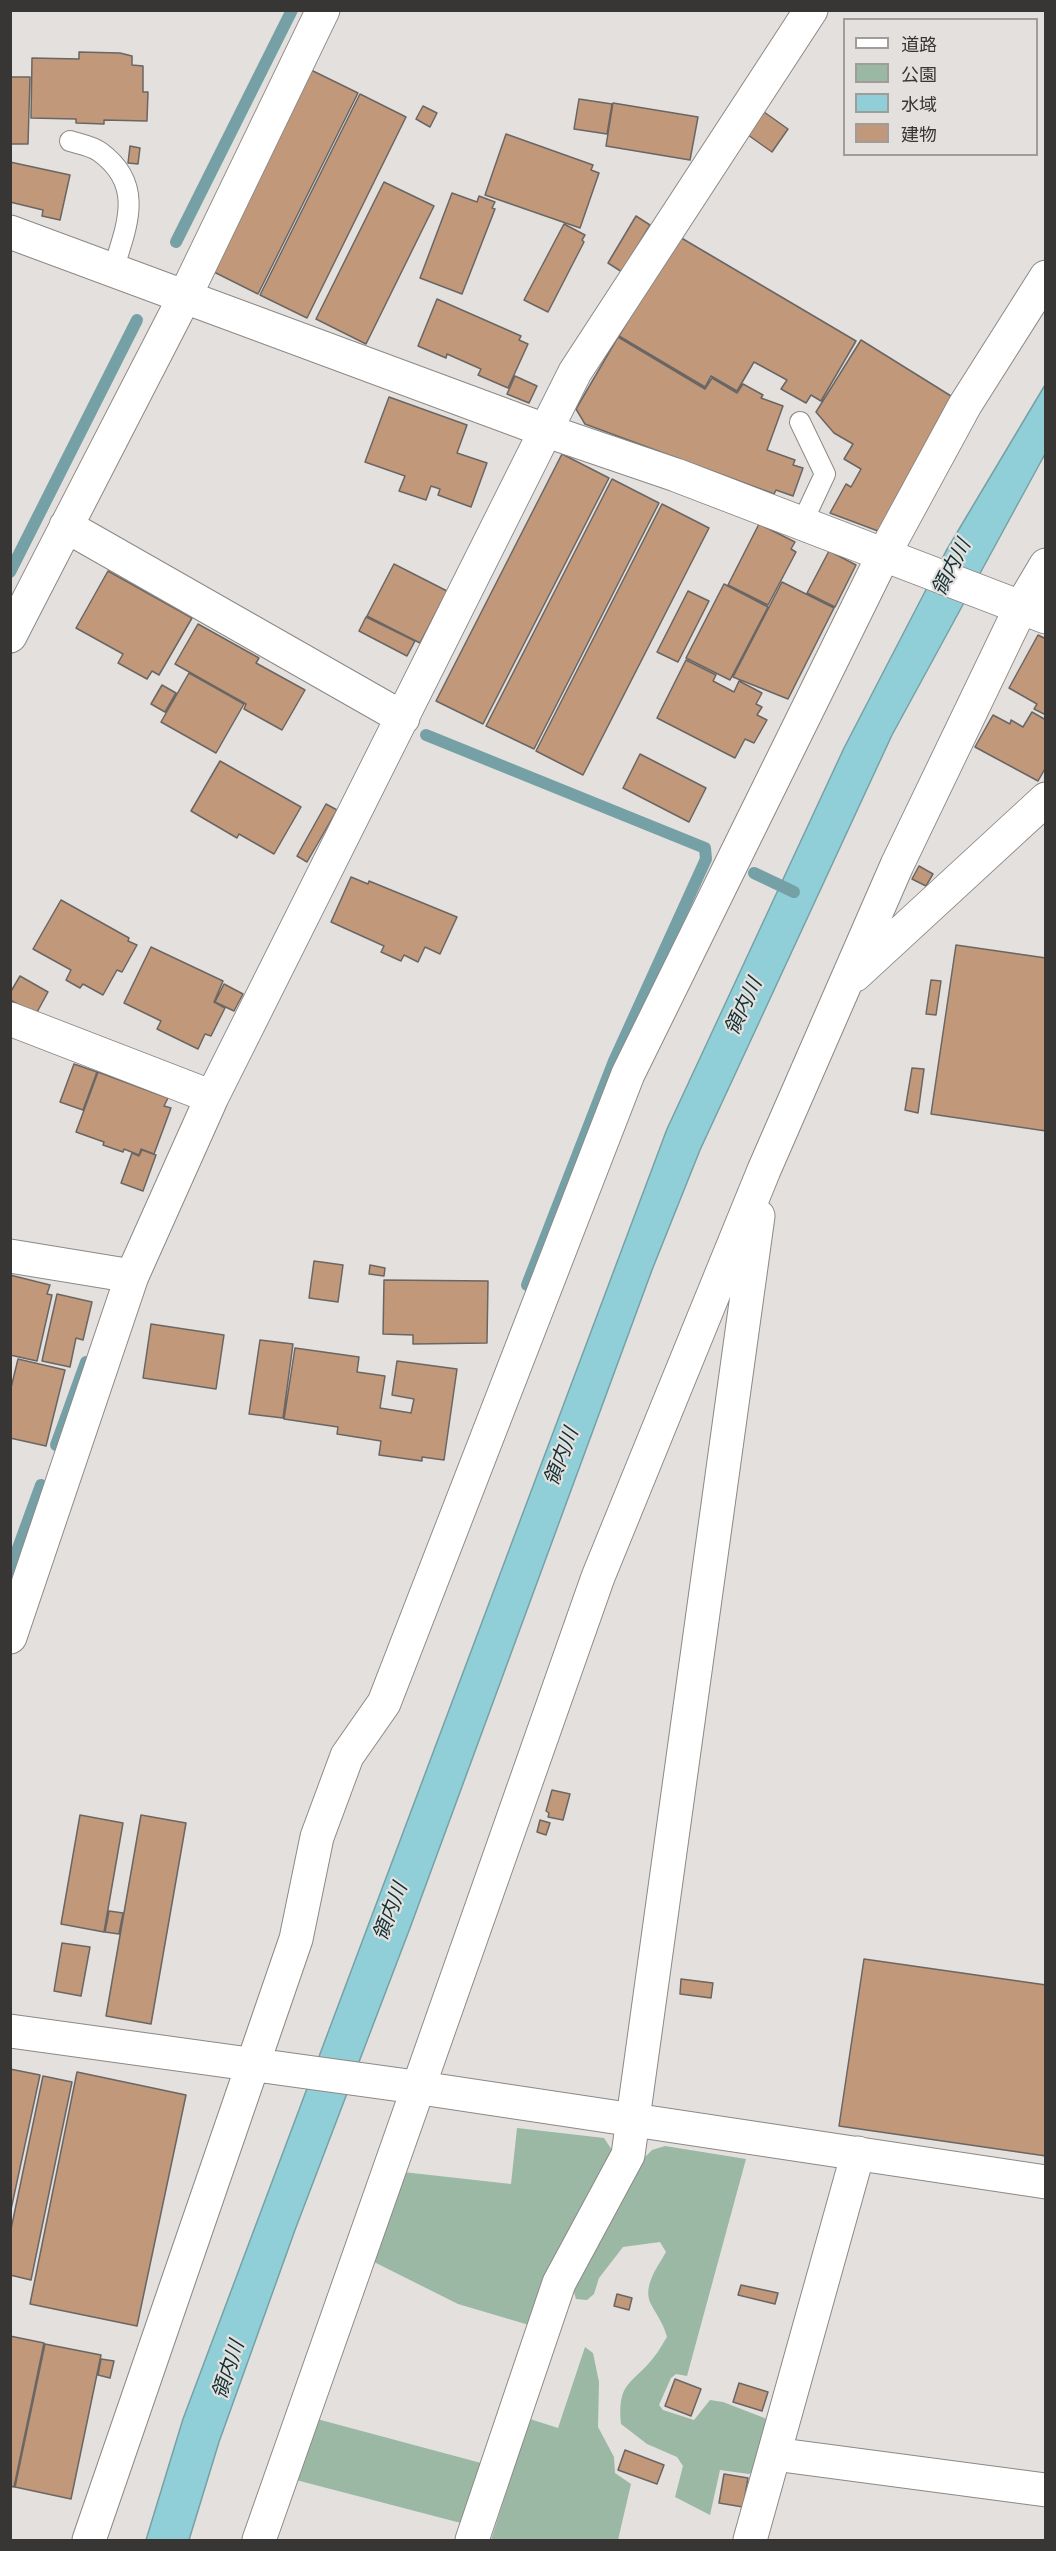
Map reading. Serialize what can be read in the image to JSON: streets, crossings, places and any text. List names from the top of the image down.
{
  "water": ["領内川"],
  "legend": [
    "道路",
    "公園",
    "水域",
    "建物"
  ]
}
